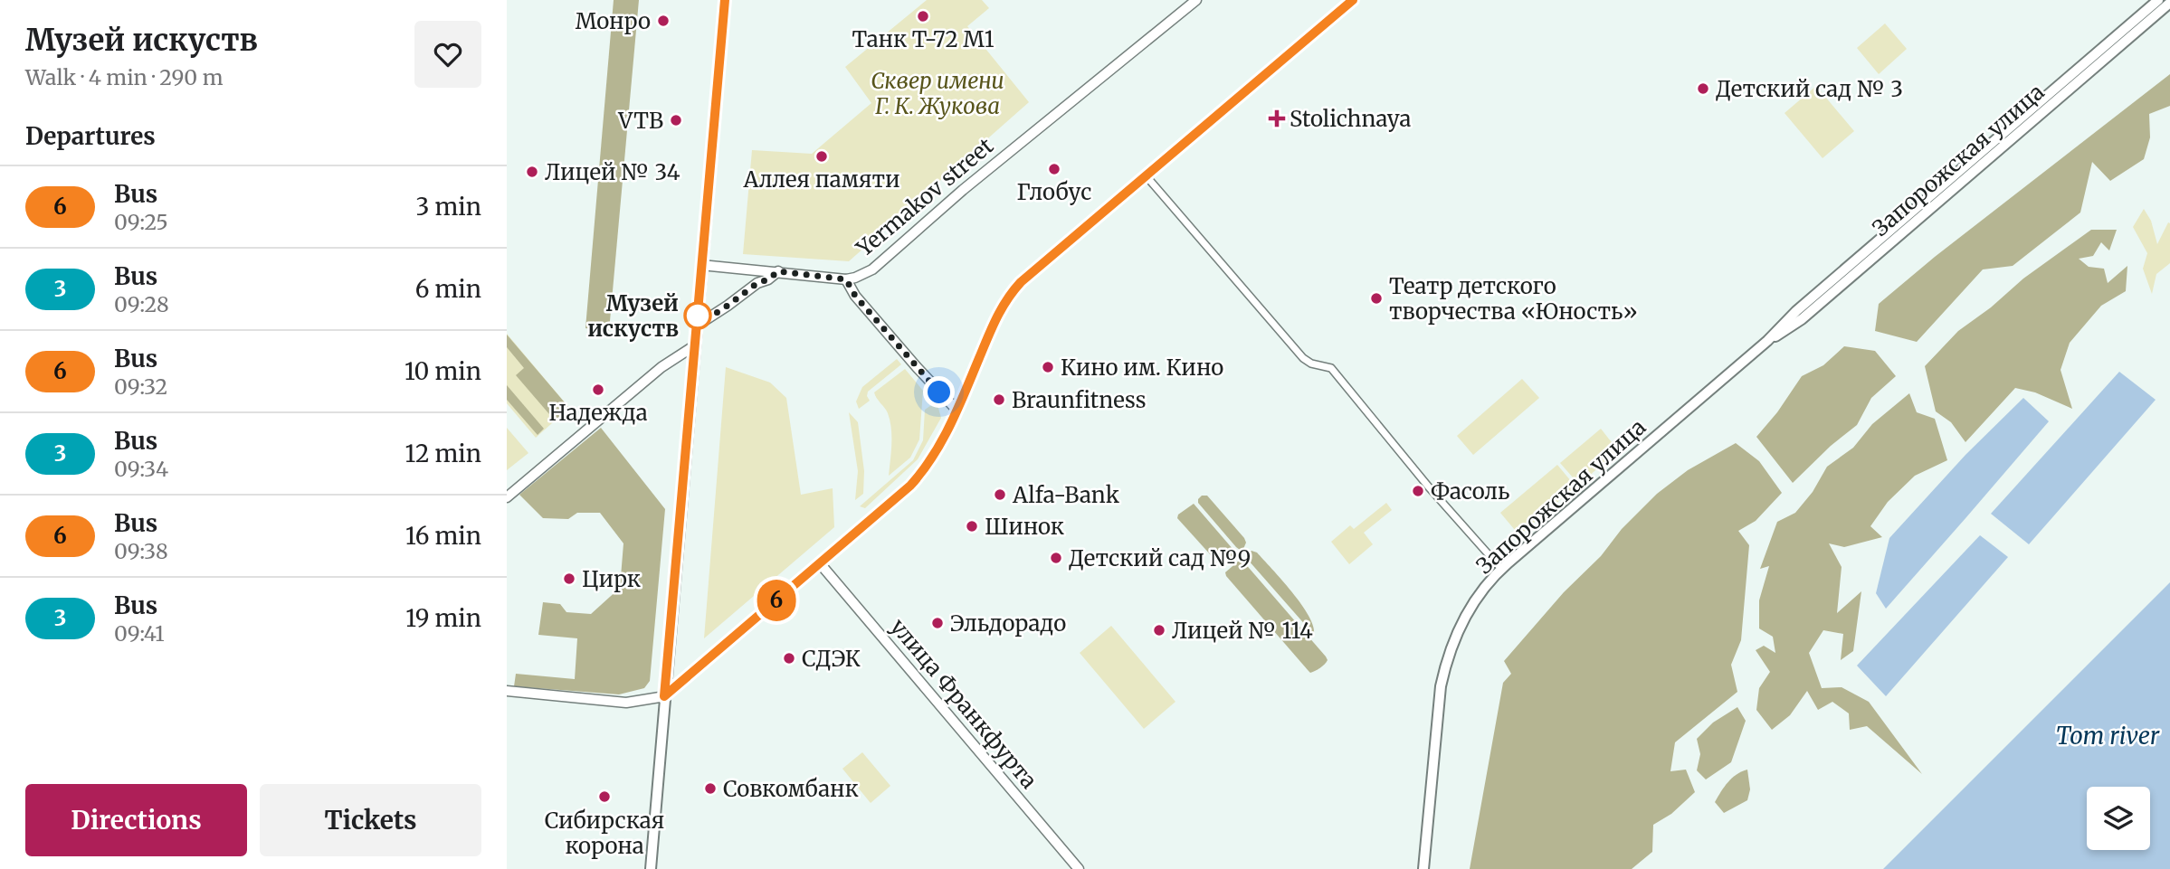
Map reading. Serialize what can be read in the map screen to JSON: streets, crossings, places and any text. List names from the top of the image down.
{
  "streets": {
    "main road": ["Запорожская улица"],
    "street": ["Yermakov street", "улица Франкфурта"]
  },
  "water": ["Tom river"],
  "parks": ["Сквер имени Г. К. Жукова"],
  "places": {
    "other": [
      "Танк Т-72 М1",
      "Монро",
      "Детский сад № 3",
      "VTB",
      "Аллея памяти",
      "Глобус",
      "Лицей № 34",
      "Театр детского творчества «Юность»",
      "Музей искуств",
      "Кино им. Кино",
      "Надежда",
      "Braunfitness",
      "Фасоль",
      "Alfa-Bank",
      "Шинок",
      "Детский сад №9",
      "Цирк",
      "Эльдорадо",
      "Лицей № 114",
      "СДЭК",
      "Совкомбанк",
      "Сибирская корона"
    ],
    "health": ["Stolichnaya"]
  },
  "lines": ["bus line 6"],
  "page": {
    "heading": [
      ["Музей искуств", "Walk · 4 min · 290 m"],
      "Departures"
    ],
    "on_map": "6",
    "list": [
      {
        "mark": "6",
        "name": "Bus",
        "note": "09:25",
        "value": "3 min"
      },
      {
        "mark": "3",
        "name": "Bus",
        "note": "09:28",
        "value": "6 min"
      },
      {
        "mark": "6",
        "name": "Bus",
        "note": "09:32",
        "value": "10 min"
      },
      {
        "mark": "3",
        "name": "Bus",
        "note": "09:34",
        "value": "12 min"
      },
      {
        "mark": "6",
        "name": "Bus",
        "note": "09:38",
        "value": "16 min"
      },
      {
        "mark": "3",
        "name": "Bus",
        "note": "09:41",
        "value": "19 min"
      }
    ],
    "buttons": ["Directions", "Tickets"]
  }
}
